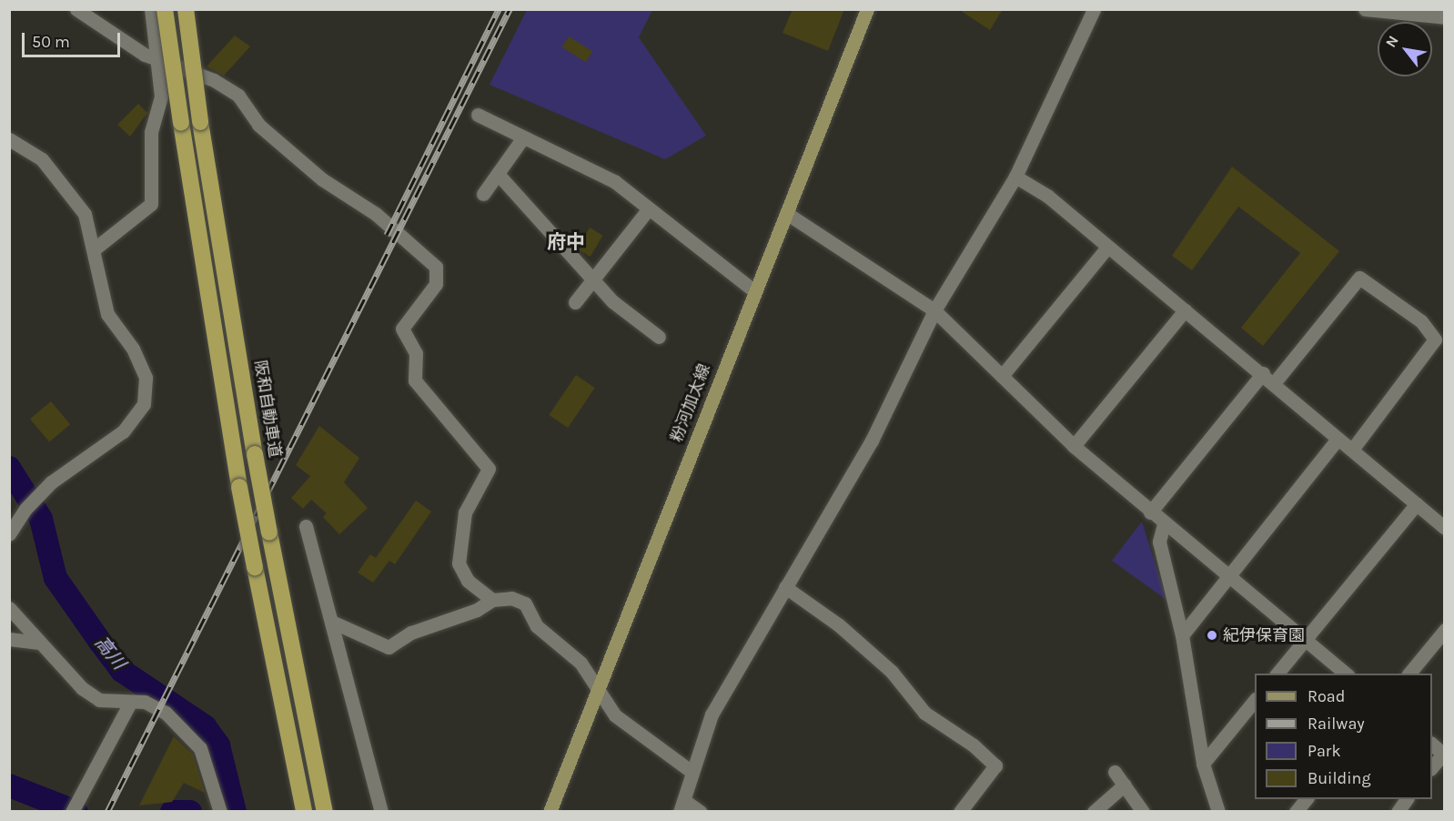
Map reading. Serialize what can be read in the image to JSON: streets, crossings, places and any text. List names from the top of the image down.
{
  "streets": {
    "highway": ["阪和自動車道"],
    "main road": ["粉河加太線"]
  },
  "districts": ["府中"],
  "water": ["高川"],
  "places": ["紀伊保育園"],
  "legend": [
    "Road",
    "Railway",
    "Park",
    "Building"
  ],
  "scale_bar": "50 m",
  "north": "top left"
}
